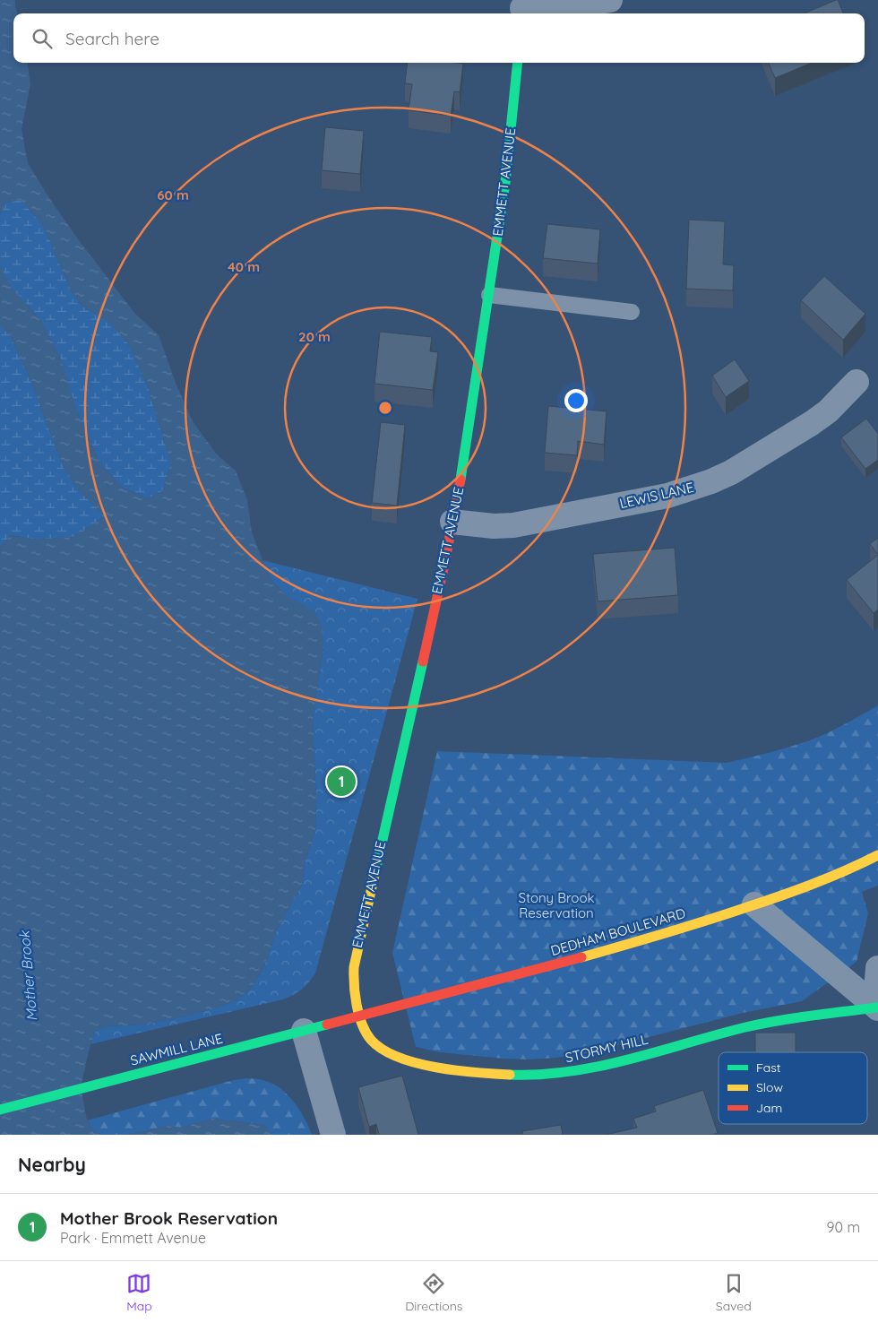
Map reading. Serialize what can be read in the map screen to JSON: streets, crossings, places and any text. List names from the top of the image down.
{
  "streets": {
    "street": [
      "EMMETT AVENUE",
      "LEWIS LANE",
      "DEDHAM BOULEVARD",
      "STORMY HILL",
      "SAWMILL LANE"
    ]
  },
  "crossings": [
    ["EMMETT AVENUE", "LEWIS LANE"],
    ["EMMETT AVENUE", "DEDHAM BOULEVARD"],
    ["EMMETT AVENUE", "STORMY HILL"],
    ["EMMETT AVENUE", "SAWMILL LANE"],
    ["DEDHAM BOULEVARD", "STORMY HILL"],
    ["DEDHAM BOULEVARD", "SAWMILL LANE"],
    ["STORMY HILL", "SAWMILL LANE"]
  ],
  "water": ["Mother Brook"],
  "parks": ["Stony Brook Reservation"],
  "legend": ["Fast", "Slow", "Jam"],
  "page": {
    "search": "Search here",
    "pins": "1",
    "heading": "Nearby",
    "list": [
      {
        "mark": "1",
        "name": "Mother Brook Reservation",
        "note": "Park · Emmett Avenue",
        "value": "90 m"
      }
    ],
    "nav": ["Map", "Directions", "Saved"]
  },
  "rings": ["60 m", "40 m", "20 m"]
}
